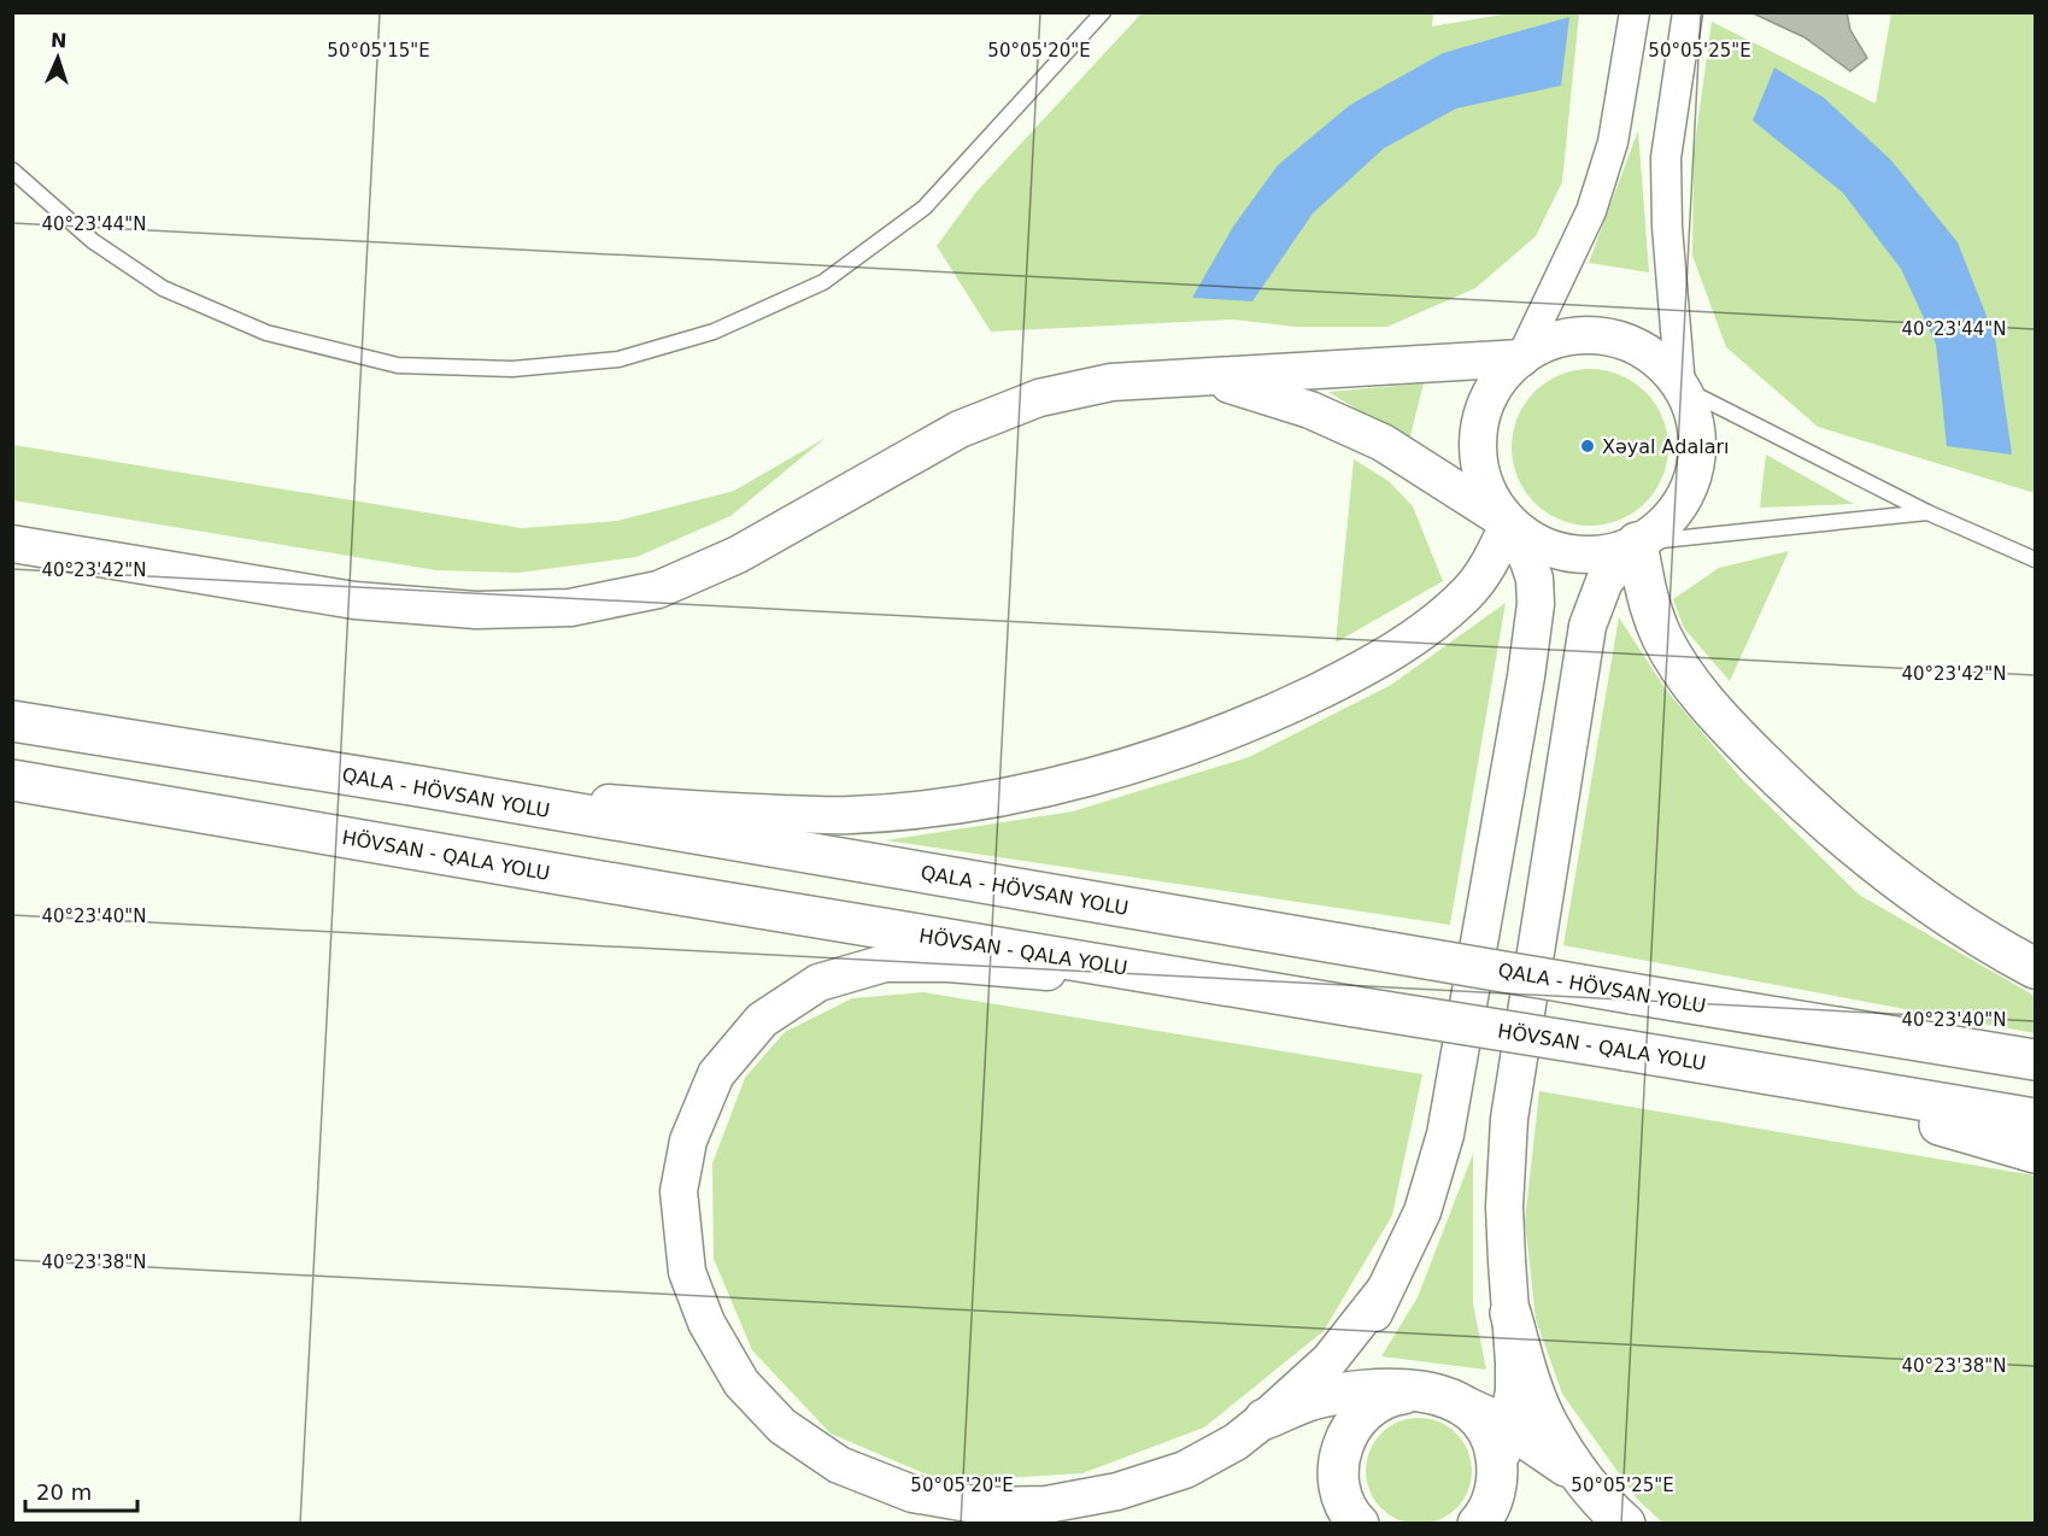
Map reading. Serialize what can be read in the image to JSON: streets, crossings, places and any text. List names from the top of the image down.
{
  "streets": {
    "main road": ["QALA - HÖVSAN YOLU", "HÖVSAN - QALA YOLU"]
  },
  "places": ["Xəyal Adaları"],
  "scale_bar": "20 m",
  "north": "top",
  "coordinates": [
    "50°05'15\"E",
    "50°05'20\"E",
    "50°05'25\"E",
    "40°23'44\"N",
    "40°23'42\"N",
    "40°23'40\"N",
    "40°23'38\"N"
  ]
}
